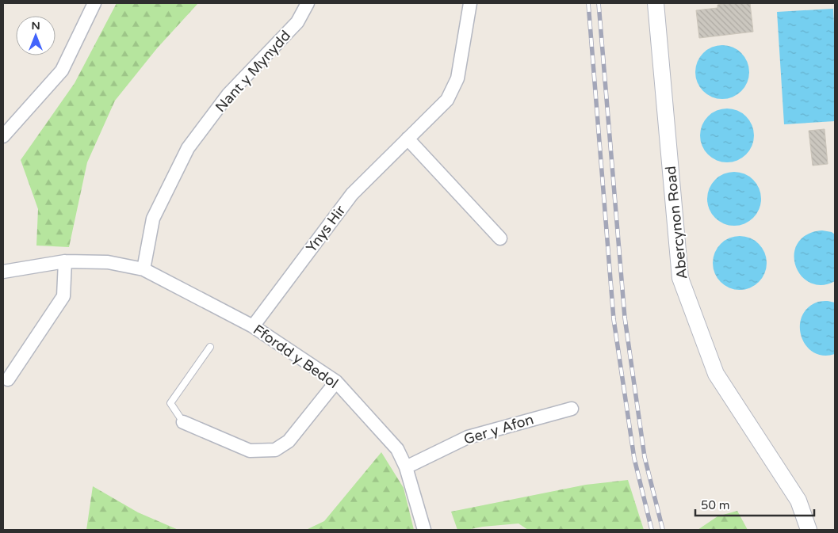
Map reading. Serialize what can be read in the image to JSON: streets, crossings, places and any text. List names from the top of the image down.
{
  "streets": {
    "street": [
      "Nant y Mynydd",
      "Abercynon Road",
      "Ynys Hir",
      "Ffordd y Bedol",
      "Ger y Afon"
    ]
  },
  "crossings": [
    ["Nant y Mynydd", "Ffordd y Bedol"],
    ["Ynys Hir", "Ffordd y Bedol"],
    ["Ffordd y Bedol", "Ger y Afon"]
  ],
  "scale_bar": "50 m",
  "north": "top"
}
